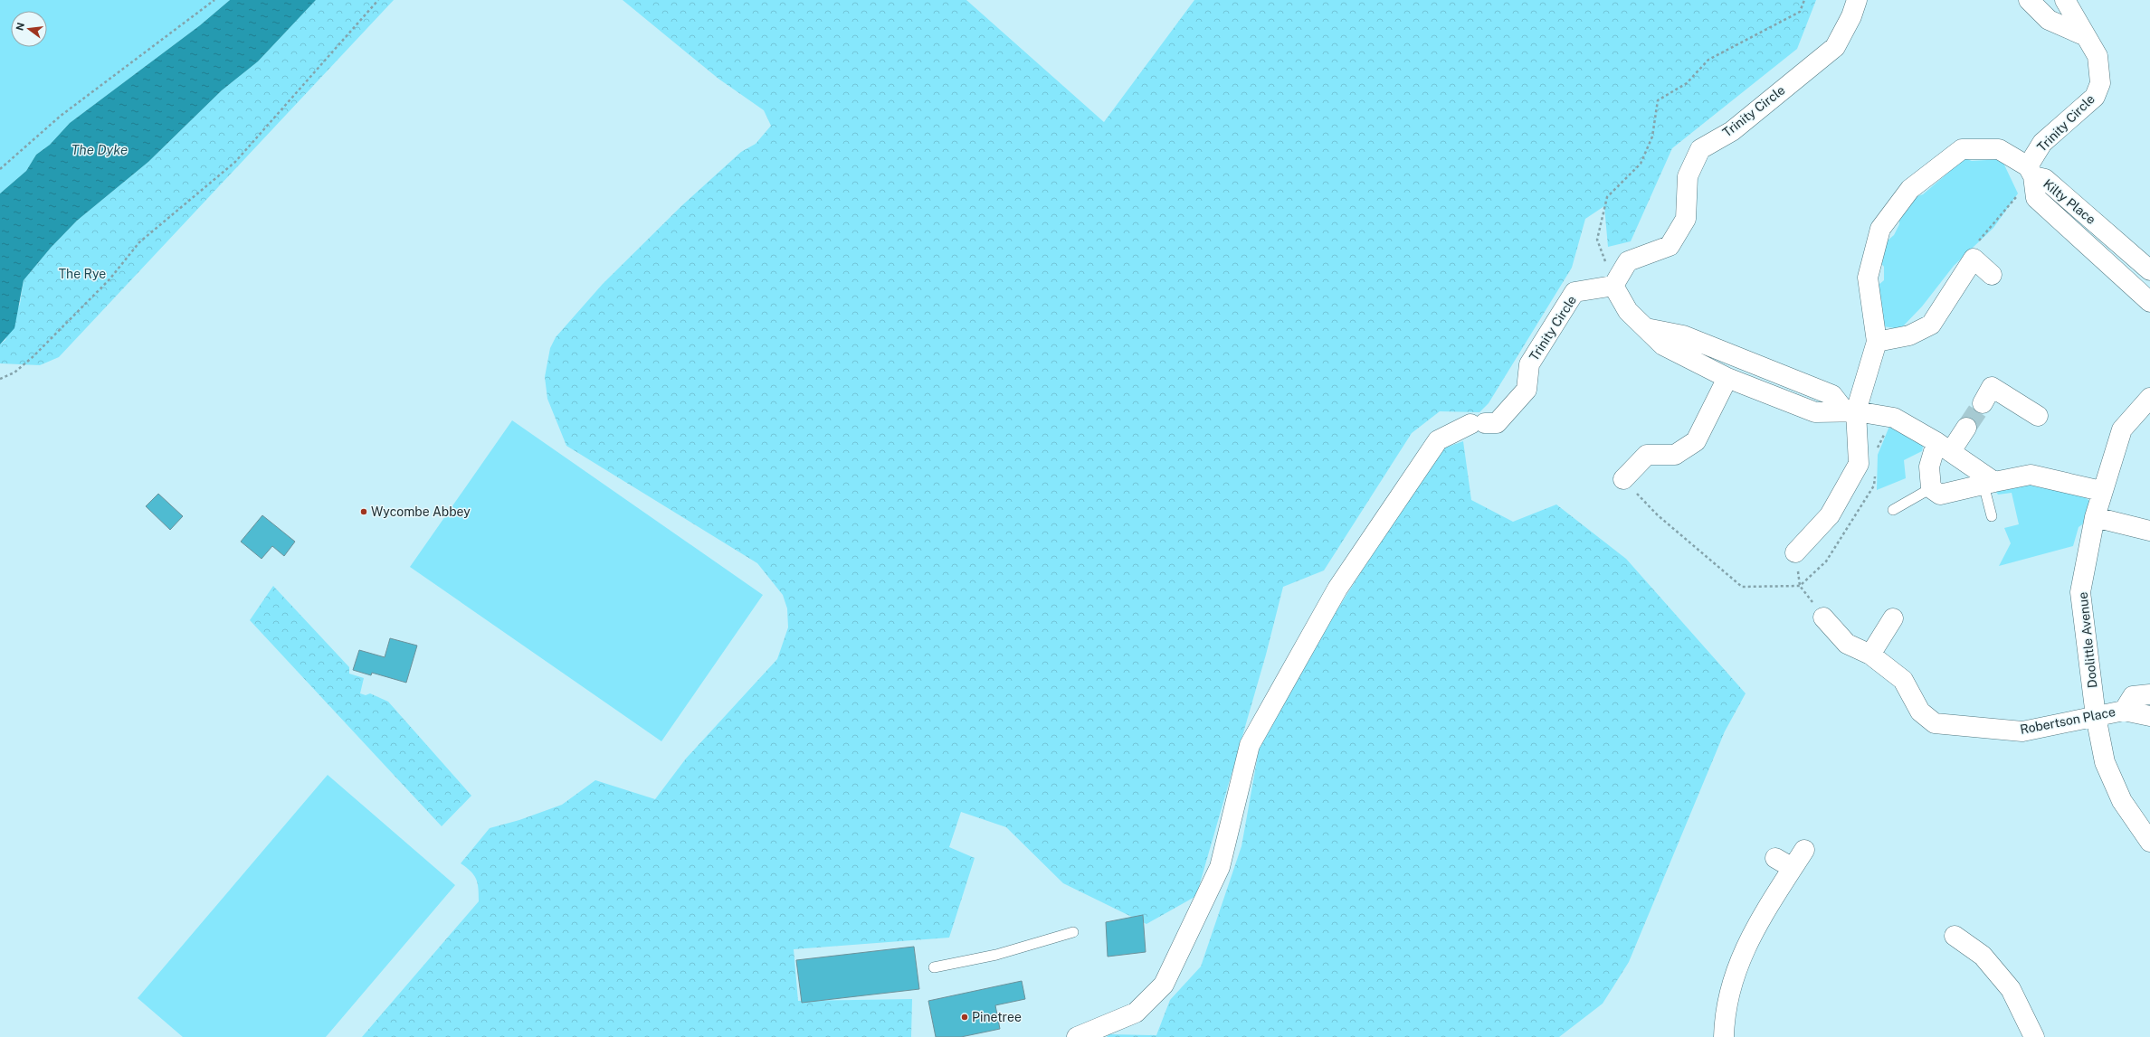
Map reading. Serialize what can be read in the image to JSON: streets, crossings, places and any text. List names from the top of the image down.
{
  "streets": {
    "street": [
      "Trinity Circle",
      "Kilty Place",
      "Doolittle Avenue",
      "Robertson Place"
    ]
  },
  "crossings": [
    ["Trinity Circle", "Kilty Place"],
    ["Doolittle Avenue", "Robertson Place"]
  ],
  "water": ["The Dyke"],
  "parks": ["The Rye"],
  "places": ["Wycombe Abbey", "Pinetree"],
  "north": "left"
}
